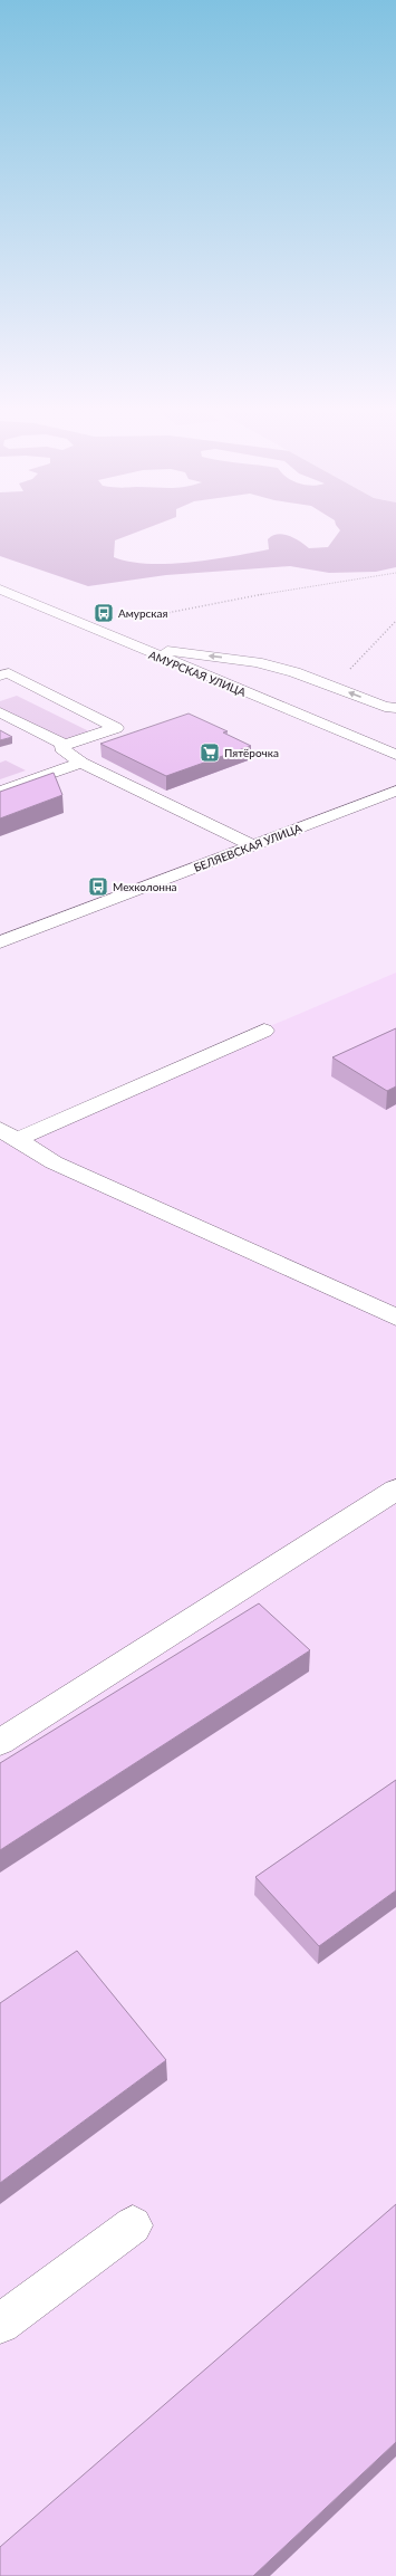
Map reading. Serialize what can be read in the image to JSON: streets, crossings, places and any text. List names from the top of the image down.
{
  "streets": {
    "street": ["АМУРСКАЯ УЛИЦА", "БЕЛЯЕВСКАЯ УЛИЦА"]
  },
  "places": {
    "bus stop": ["Амурская", "Мехколонна"],
    "supermarket": ["Пятёрочка"]
  }
}
